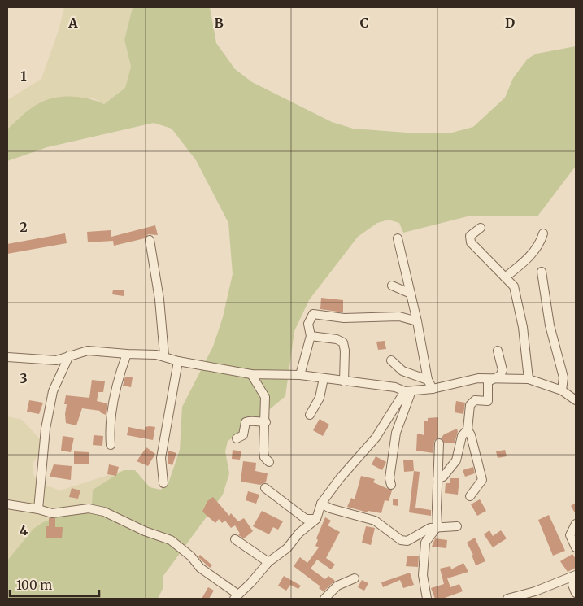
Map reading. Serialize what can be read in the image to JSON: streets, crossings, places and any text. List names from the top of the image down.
{
  "scale_bar": "100 m",
  "grid": {
    "columns": [
      "A",
      "B",
      "C",
      "D"
    ],
    "rows": [
      "1",
      "2",
      "3",
      "4"
    ]
  }
}
